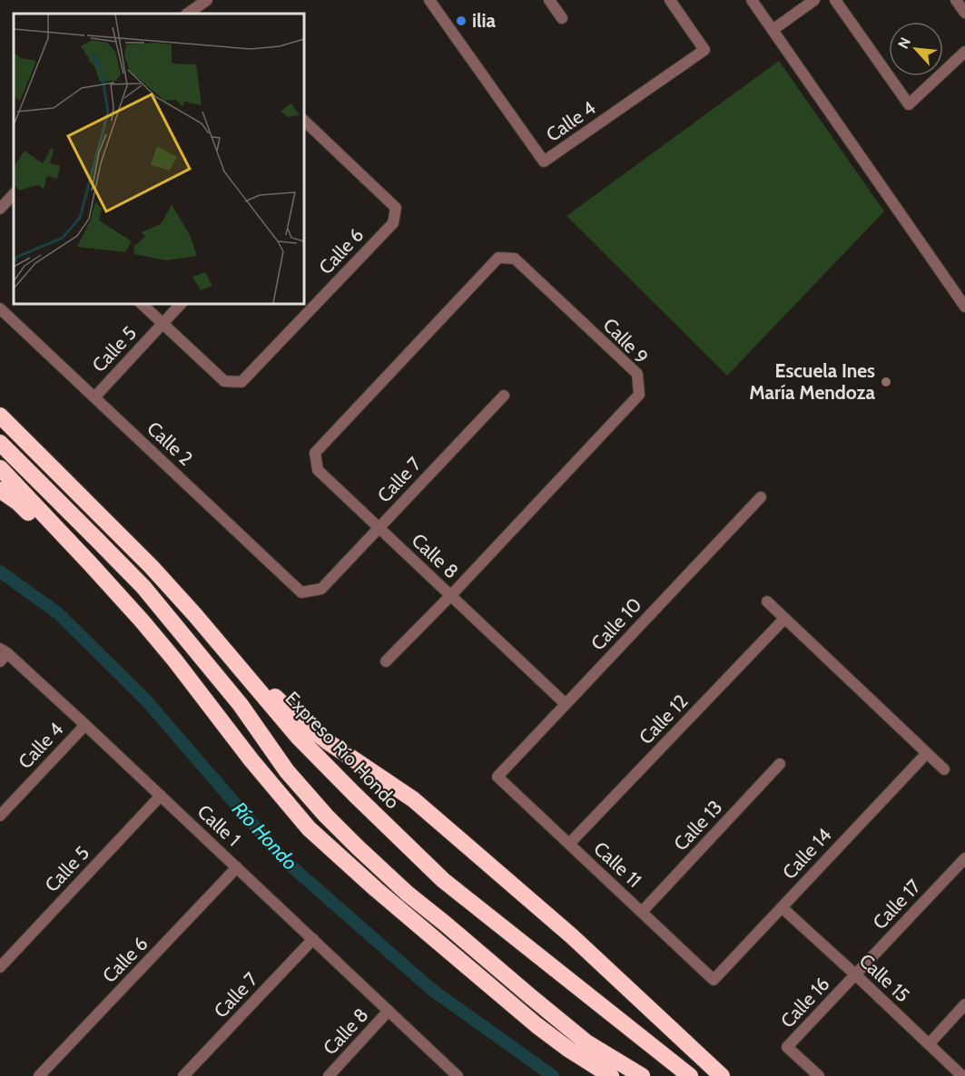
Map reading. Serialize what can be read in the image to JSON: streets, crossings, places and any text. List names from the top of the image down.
{
  "streets": {
    "highway": ["Expreso Río Hondo"],
    "street": [
      "Calle 4",
      "Calle 6",
      "Calle 9",
      "Calle 5",
      "Calle 2",
      "Calle 7",
      "Calle 8",
      "Calle 10",
      "Calle 12",
      "Calle 1",
      "Calle 13",
      "Calle 14",
      "Calle 11",
      "Calle 17",
      "Calle 15",
      "Calle 16"
    ]
  },
  "crossings": [
    ["Calle 4", "Calle 1"],
    ["Calle 6", "Calle 5"],
    ["Calle 6", "Calle 1"],
    ["Calle 9", "Calle 8"],
    ["Calle 5", "Calle 2"],
    ["Calle 5", "Calle 1"],
    ["Calle 2", "Calle 7"],
    ["Calle 7", "Calle 8"],
    ["Calle 7", "Calle 1"],
    ["Calle 8", "Calle 10"],
    ["Calle 8", "Calle 1"],
    ["Calle 10", "Calle 11"],
    ["Calle 12", "Calle 11"],
    ["Calle 13", "Calle 11"],
    ["Calle 14", "Calle 11"],
    ["Calle 14", "Calle 15"],
    ["Calle 17", "Calle 15"],
    ["Calle 17", "Calle 16"],
    ["Calle 15", "Calle 16"]
  ],
  "water": ["Río Hondo"],
  "places": ["ilia", "Escuela Ines María Mendoza"],
  "north": "top left"
}
